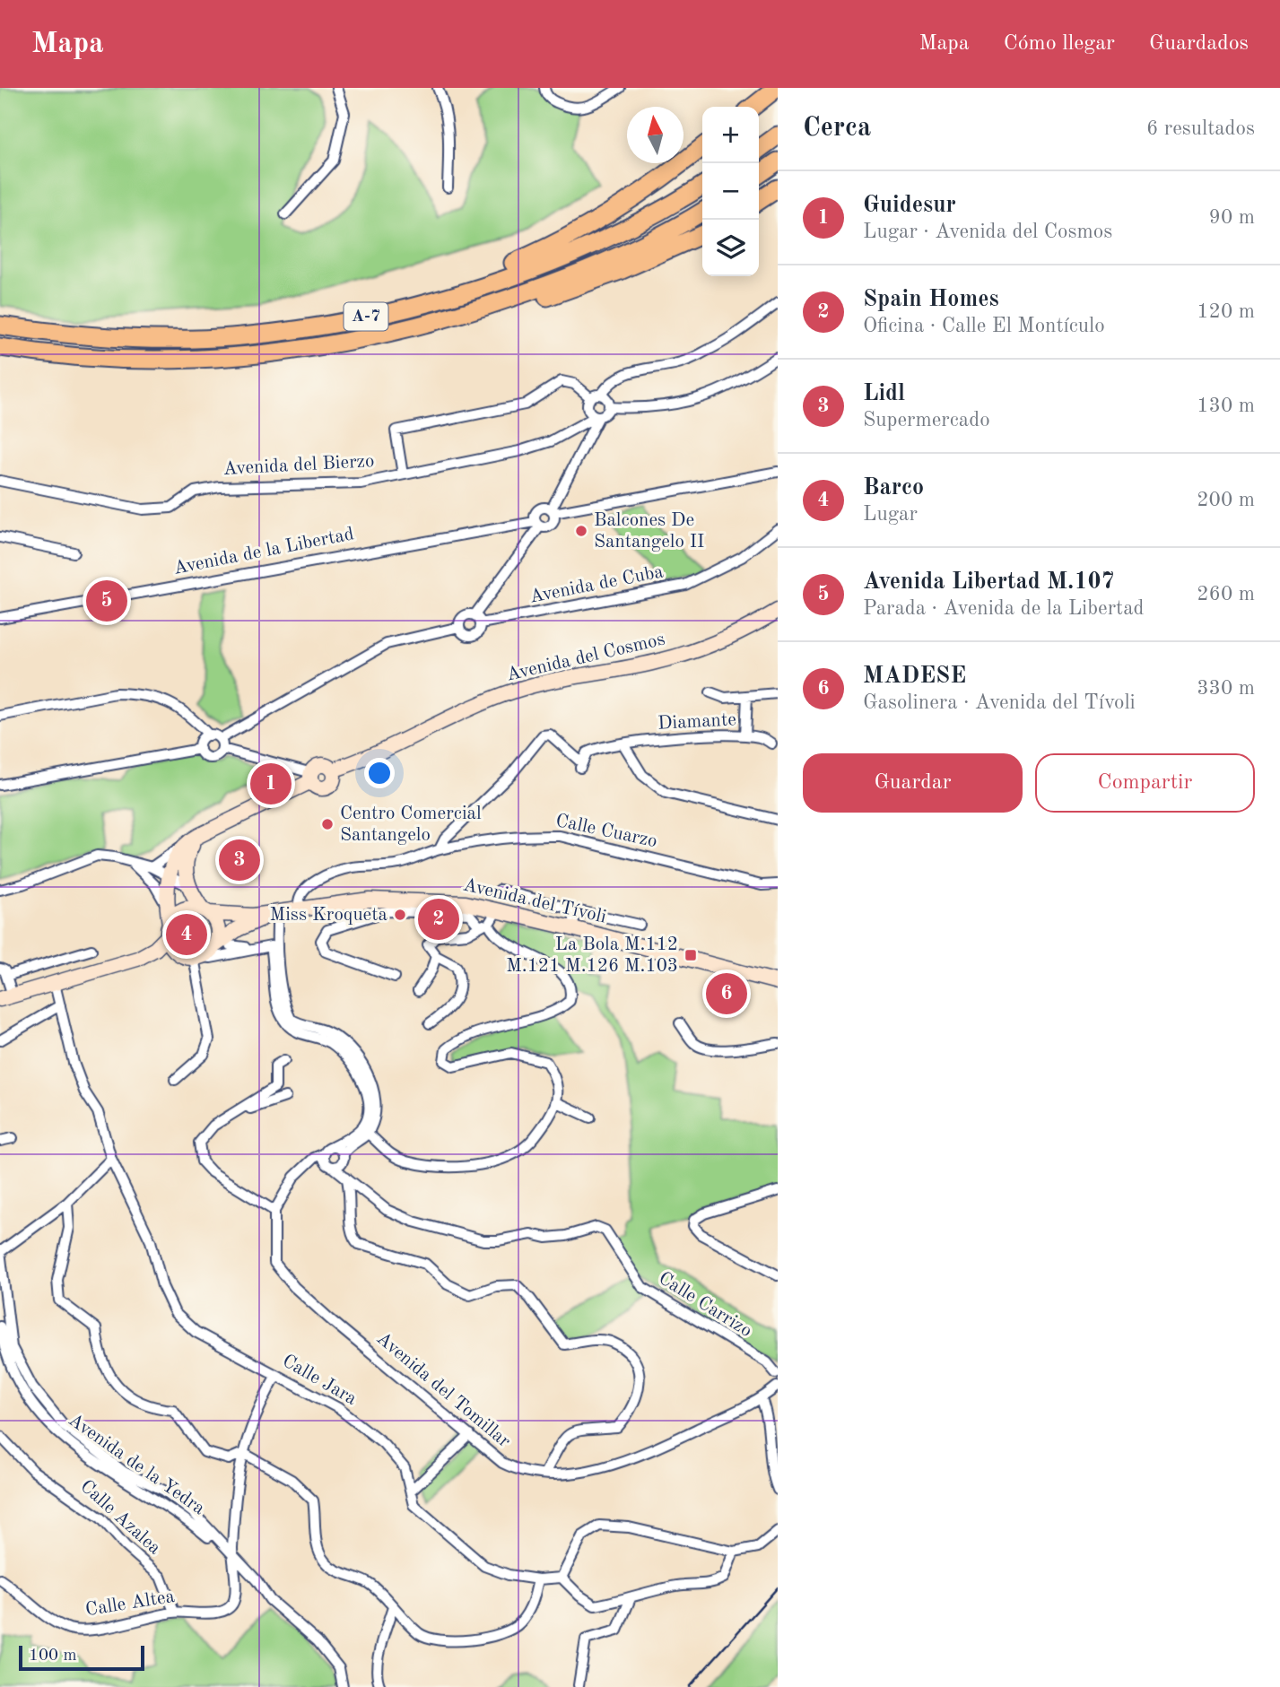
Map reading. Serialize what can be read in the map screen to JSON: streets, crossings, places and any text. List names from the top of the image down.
{
  "streets": {
    "highway": ["A-7"],
    "main road": ["Avenida del Cosmos", "Avenida del Tívoli"],
    "street": [
      "Avenida del Bierzo",
      "Avenida de la Libertad",
      "Avenida de Cuba",
      "Diamante",
      "Calle Cuarzo",
      "Calle Carrizo",
      "Calle Jara",
      "Avenida del Tomillar",
      "Avenida de la Yedra",
      "Calle Azalea",
      "Calle Altea"
    ]
  },
  "crossings": [
    ["Diamante", "Calle Cuarzo"],
    ["Calle Cuarzo", "Avenida del Tívoli"],
    ["Avenida de la Yedra", "Calle Altea"],
    ["Calle Azalea", "Calle Altea"]
  ],
  "places": {
    "other": ["Balcones De Santangelo II", "Centro Comercial Santangelo", "Miss Kroqueta"],
    "transit": ["La Bola M.112 M.121 M.126 M.103"]
  },
  "scale_bar": "100 m",
  "north": "top",
  "page": {
    "header": "Mapa",
    "nav": ["Mapa", "Cómo llegar", "Guardados"],
    "heading": ["Cerca", "6 resultados"],
    "map_buttons": ["+", "−"],
    "list": [
      {
        "mark": "1",
        "name": "Guidesur",
        "note": "Lugar · Avenida del Cosmos",
        "value": "90 m"
      },
      {
        "mark": "2",
        "name": "Spain Homes",
        "note": "Oficina · Calle El Montículo",
        "value": "120 m"
      },
      {
        "mark": "3",
        "name": "Lidl",
        "note": "Supermercado",
        "value": "130 m"
      },
      {
        "mark": "4",
        "name": "Barco",
        "note": "Lugar",
        "value": "200 m"
      },
      {
        "mark": "5",
        "name": "Avenida Libertad M.107",
        "note": "Parada · Avenida de la Libertad",
        "value": "260 m"
      },
      {
        "mark": "6",
        "name": "MADESE",
        "note": "Gasolinera · Avenida del Tívoli",
        "value": "330 m"
      }
    ],
    "pins": [
      "5",
      "1",
      "3",
      "2",
      "4",
      "6"
    ],
    "buttons": ["Guardar", "Compartir"],
    "scale": "100 m"
  }
}
